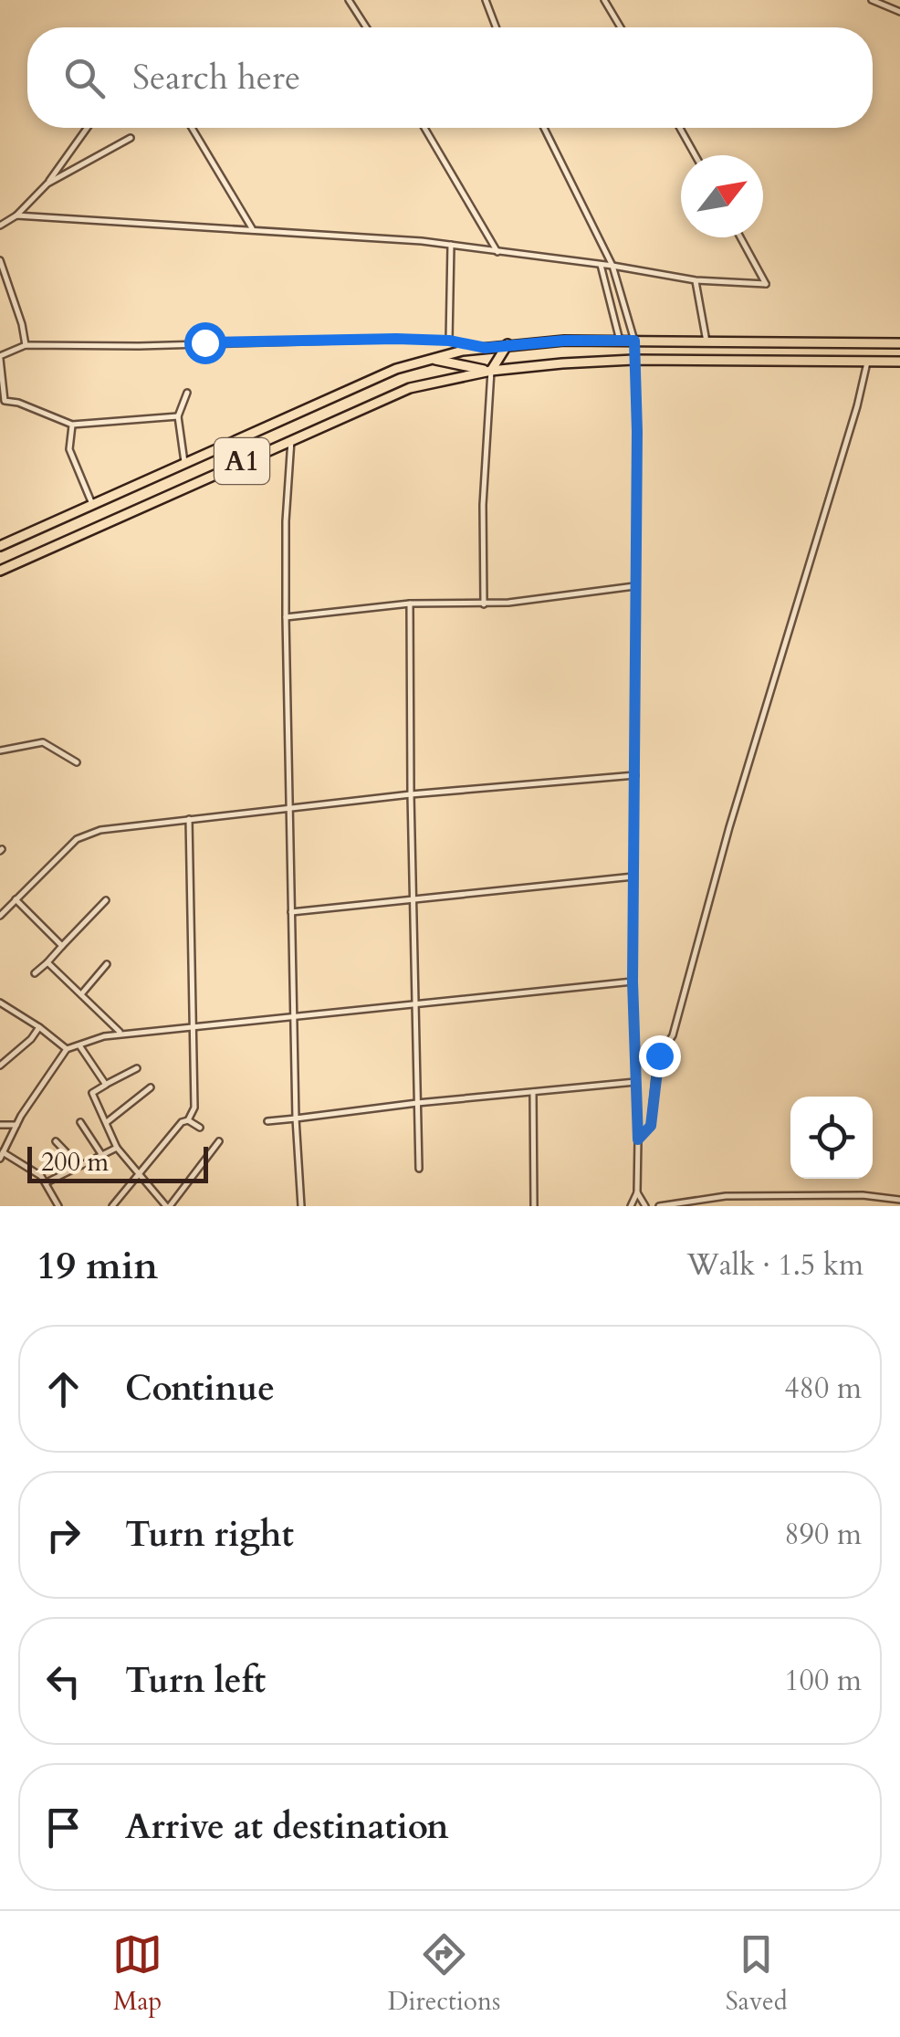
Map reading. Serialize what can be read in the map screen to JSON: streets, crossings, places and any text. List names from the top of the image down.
{
  "streets": {
    "main road": ["A1"]
  },
  "scale_bar": "200 m",
  "north": "top right",
  "page": {
    "search": "Search here",
    "scale": "200 m",
    "heading": ["19 min", "Walk · 1.5 km"],
    "list": [
      ["Continue", "480 m"],
      ["Turn right", "890 m"],
      ["Turn left", "100 m"],
      "Arrive at destination"
    ],
    "nav": ["Map", "Directions", "Saved"]
  }
}
